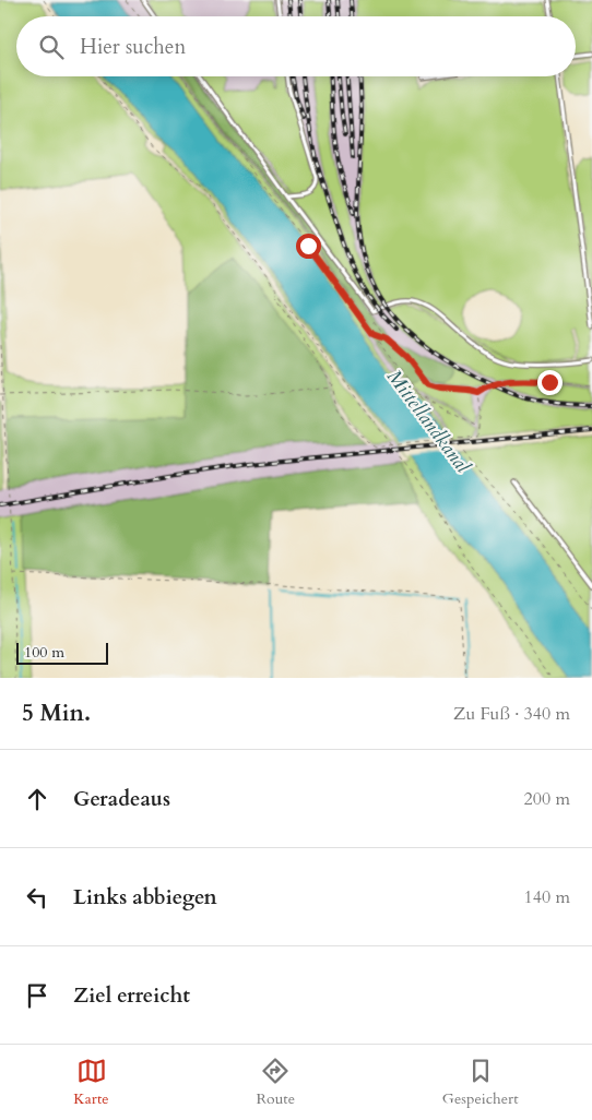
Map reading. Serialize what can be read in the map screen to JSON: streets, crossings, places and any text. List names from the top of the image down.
{
  "water": ["Mittellandkanal"],
  "scale_bar": "100 m",
  "page": {
    "search": "Hier suchen",
    "scale": "100 m",
    "heading": ["5 Min.", "Zu Fuß · 340 m"],
    "list": [
      ["Geradeaus", "200 m"],
      ["Links abbiegen", "140 m"],
      "Ziel erreicht"
    ],
    "nav": ["Karte", "Route", "Gespeichert"]
  }
}
